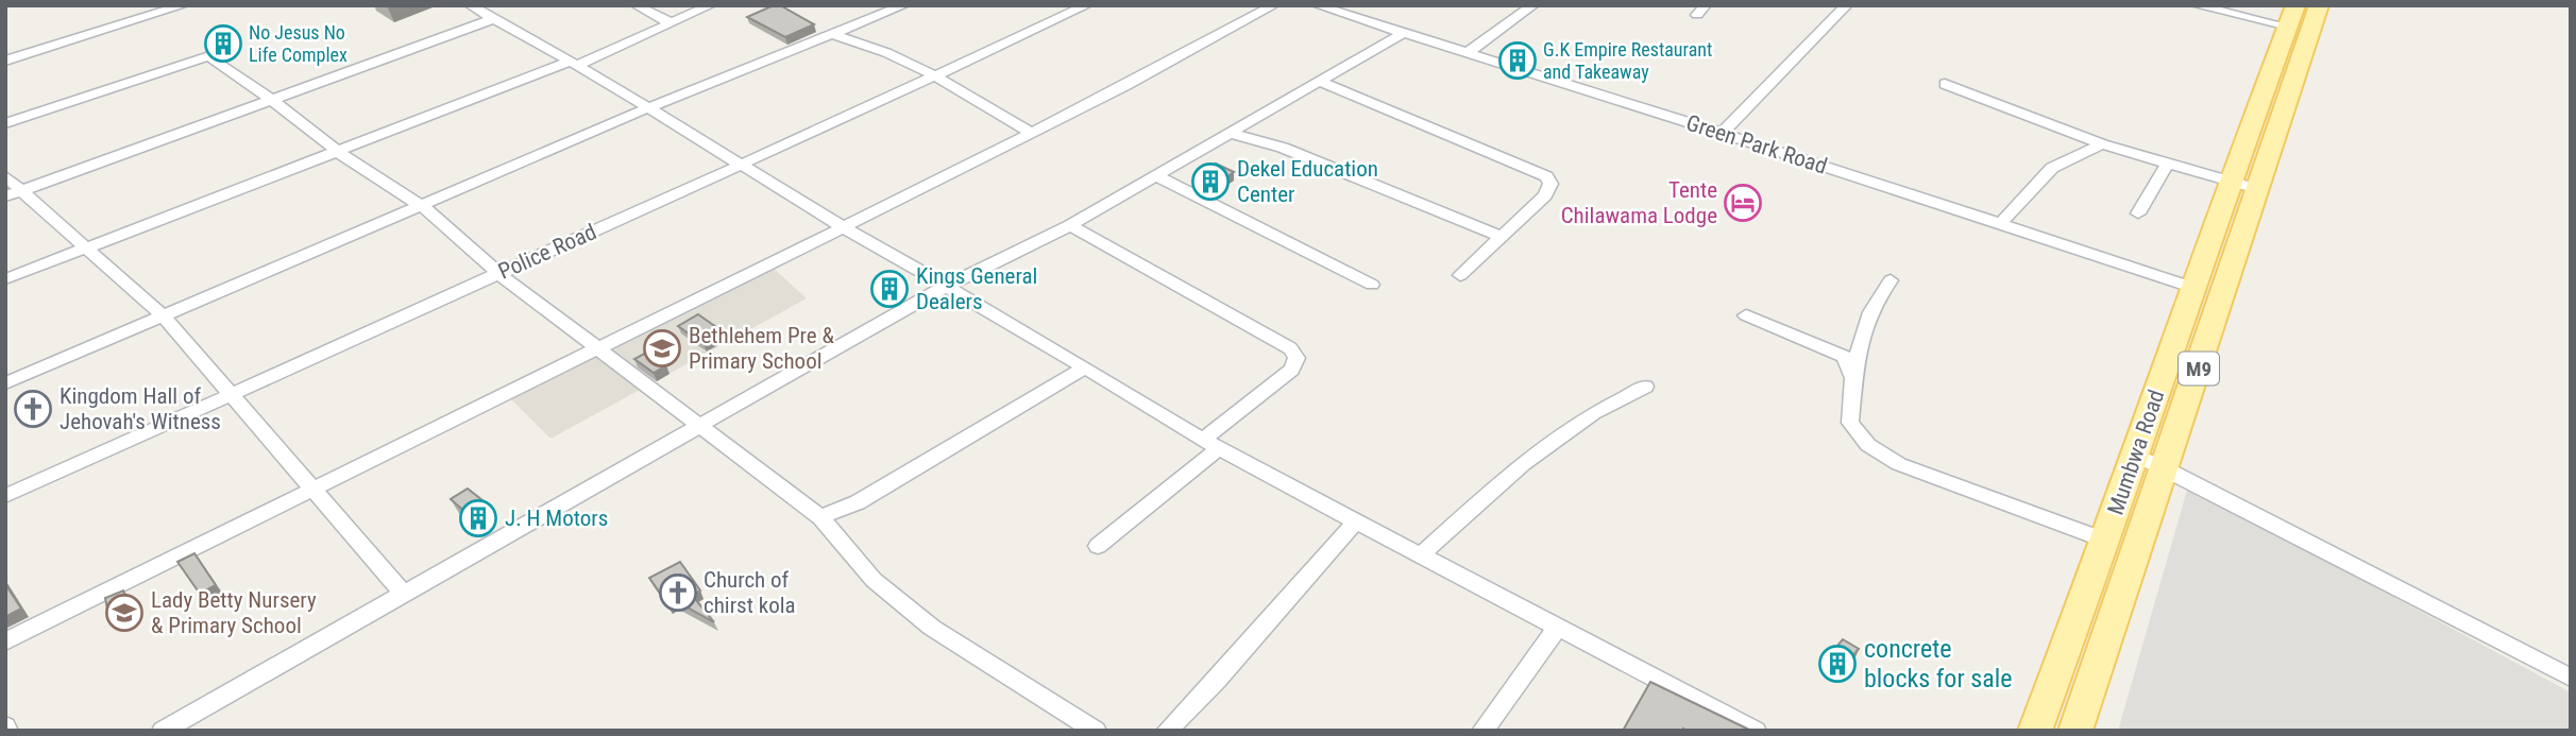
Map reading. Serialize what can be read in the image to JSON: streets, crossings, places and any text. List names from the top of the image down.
{
  "streets": {
    "main road": ["M9", "Mumbwa Road"],
    "street": ["Green Park Road", "Police Road"]
  },
  "crossings": [
    ["Green Park Road", "Mumbwa Road"]
  ],
  "places": {
    "building": [
      "No Jesus No Life Complex",
      "G.K Empire Restaurant and Takeaway",
      "Dekel Education Center",
      "Kings General Dealers",
      "J. H Motors",
      "concrete blocks for sale"
    ],
    "hotel": ["Tente Chilawama Lodge"],
    "school or university": ["Bethlehem Pre & Primary School", "Lady Betty Nursery & Primary School"],
    "church": ["Kingdom Hall of Jehovah's Witness", "Church of chirst kola"]
  }
}
